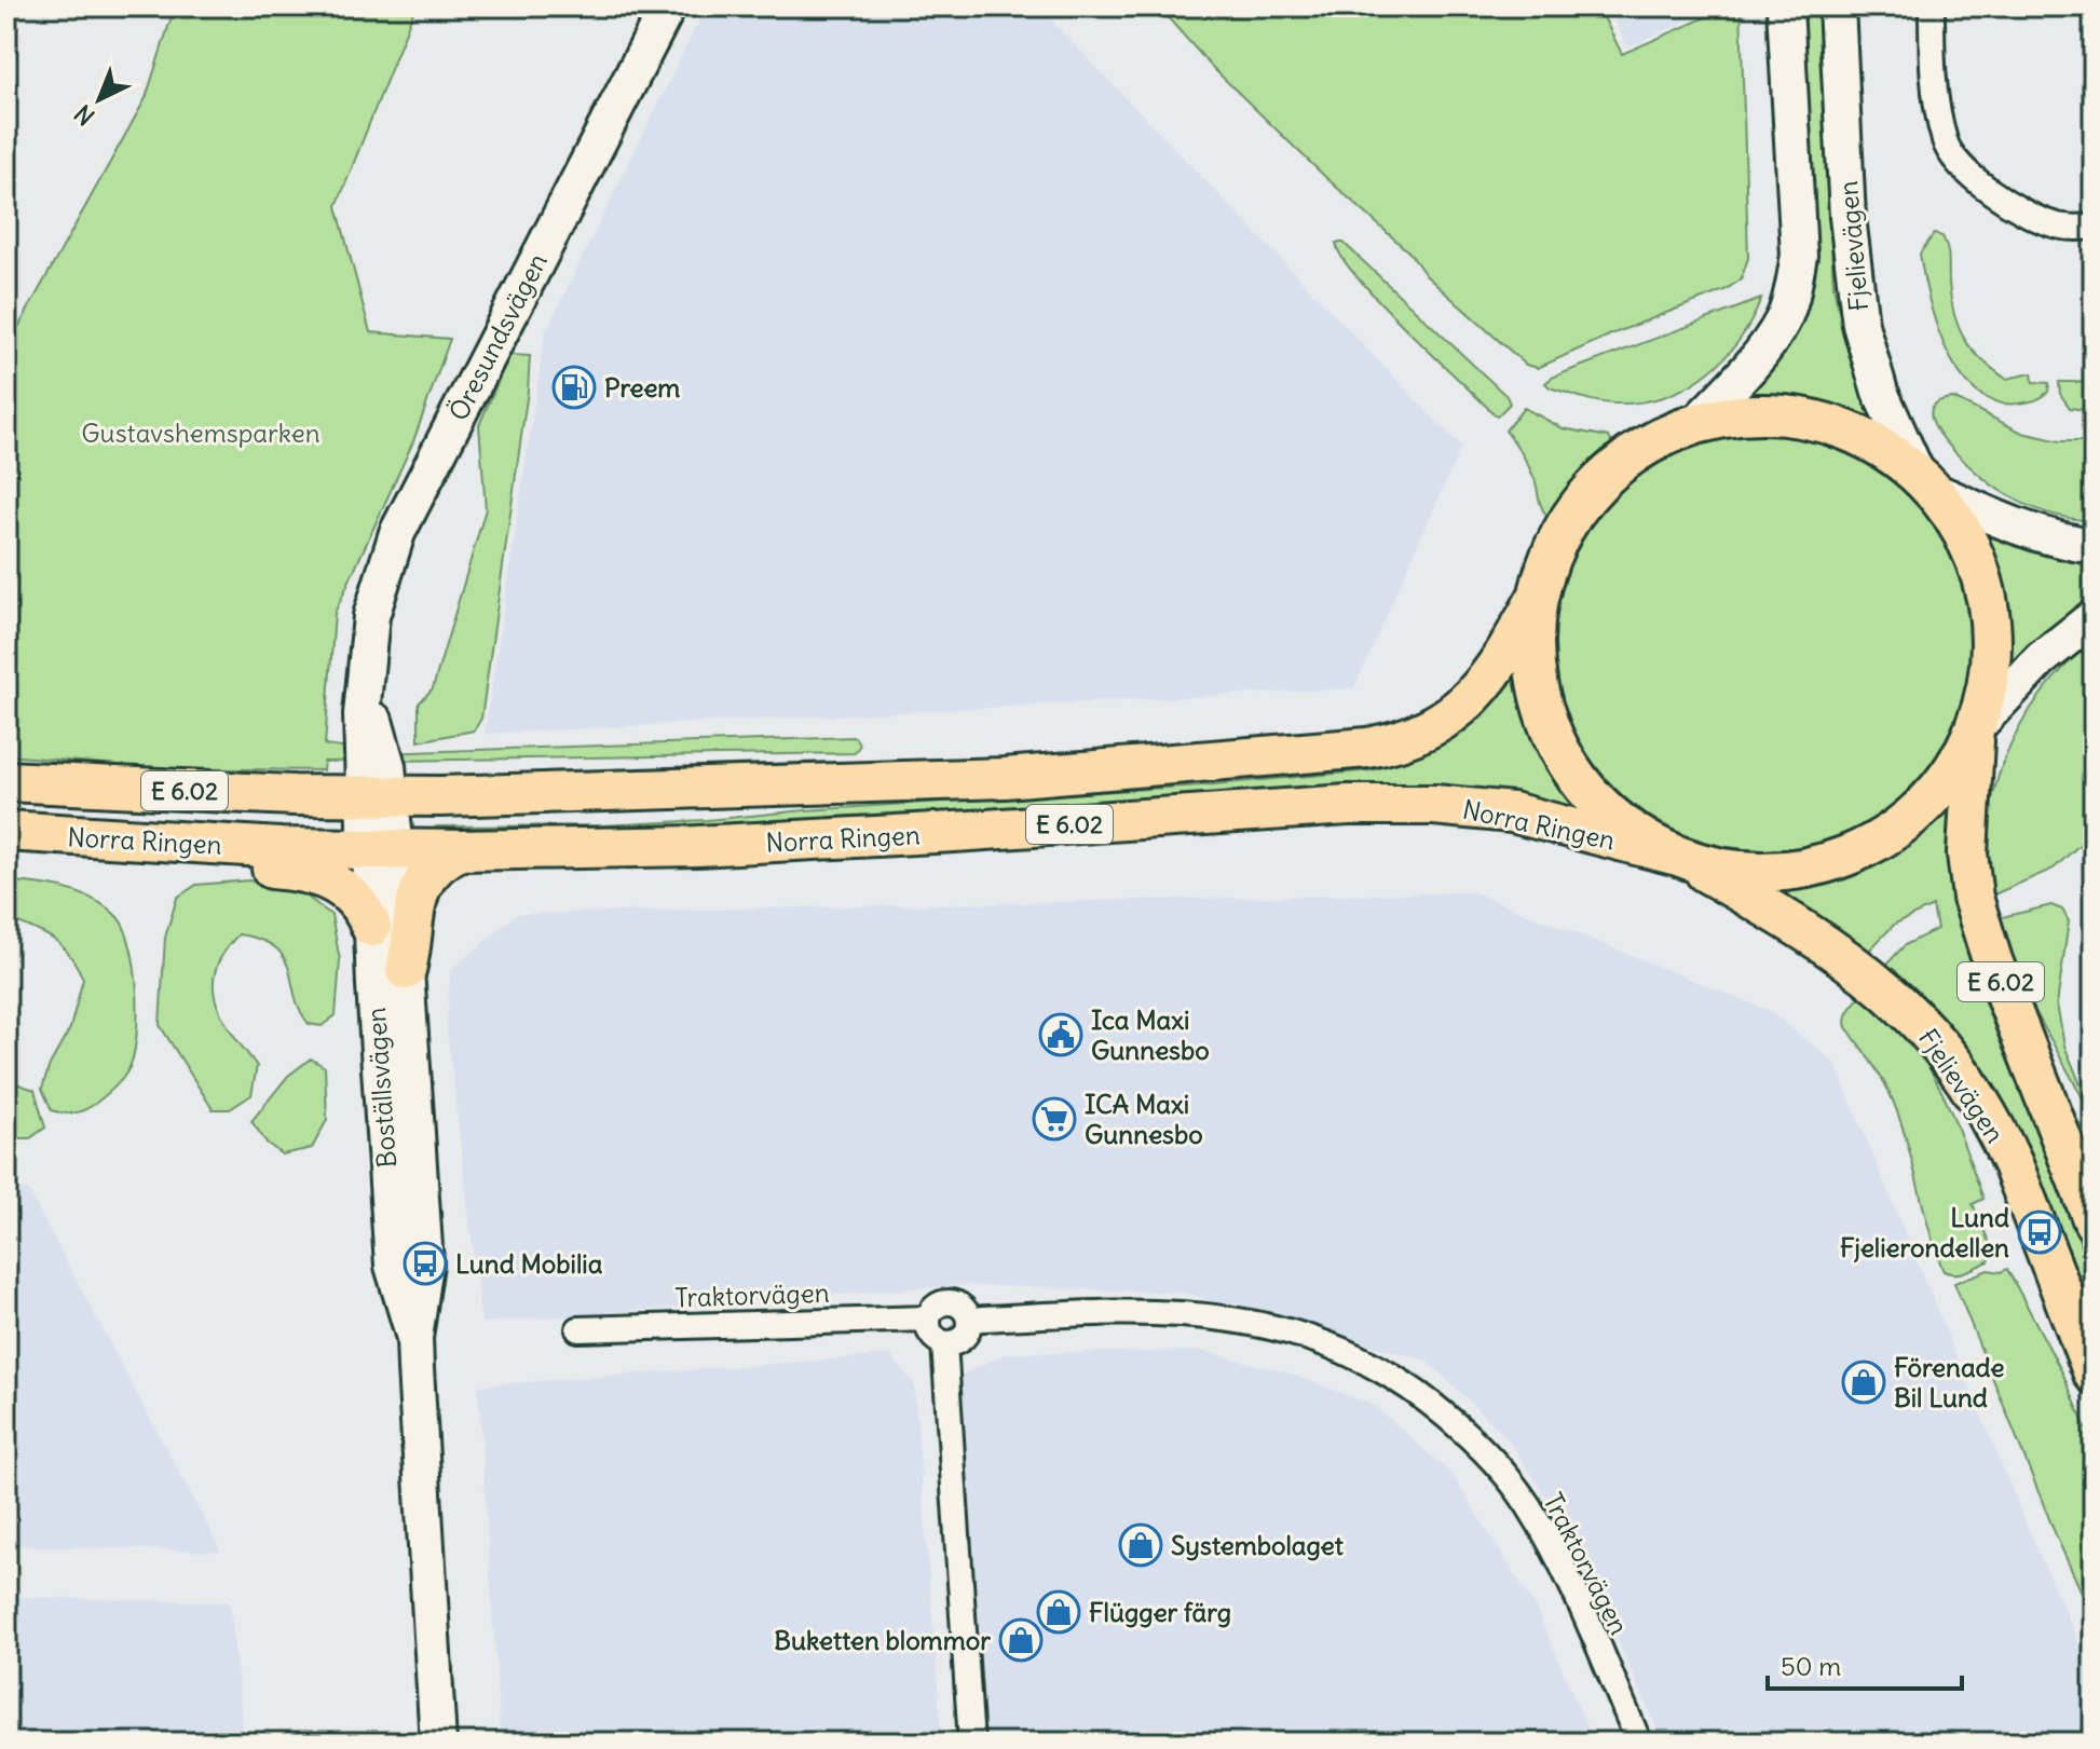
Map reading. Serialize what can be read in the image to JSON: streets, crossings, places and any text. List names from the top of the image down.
{
  "streets": {
    "main road": ["Fjelievägen", "E 6.02", "Norra Ringen"],
    "street": ["Öresundsvägen", "Boställsvägen", "Traktorvägen"]
  },
  "crossings": [
    ["Fjelievägen", "Norra Ringen"],
    ["Öresundsvägen", "Norra Ringen"],
    ["Öresundsvägen", "Boställsvägen"],
    ["Norra Ringen", "Boställsvägen"]
  ],
  "parks": ["Gustavshemsparken"],
  "places": {
    "fuel station": ["Preem"],
    "public building": ["Ica Maxi Gunnesbo"],
    "supermarket": ["ICA Maxi Gunnesbo"],
    "bus stop": ["Lund Fjelierondellen", "Lund Mobilia"],
    "shop": [
      "Förenade Bil Lund",
      "Systembolaget",
      "Flügger färg",
      "Buketten blommor"
    ]
  },
  "scale_bar": "50 m",
  "north": "bottom left"
}
